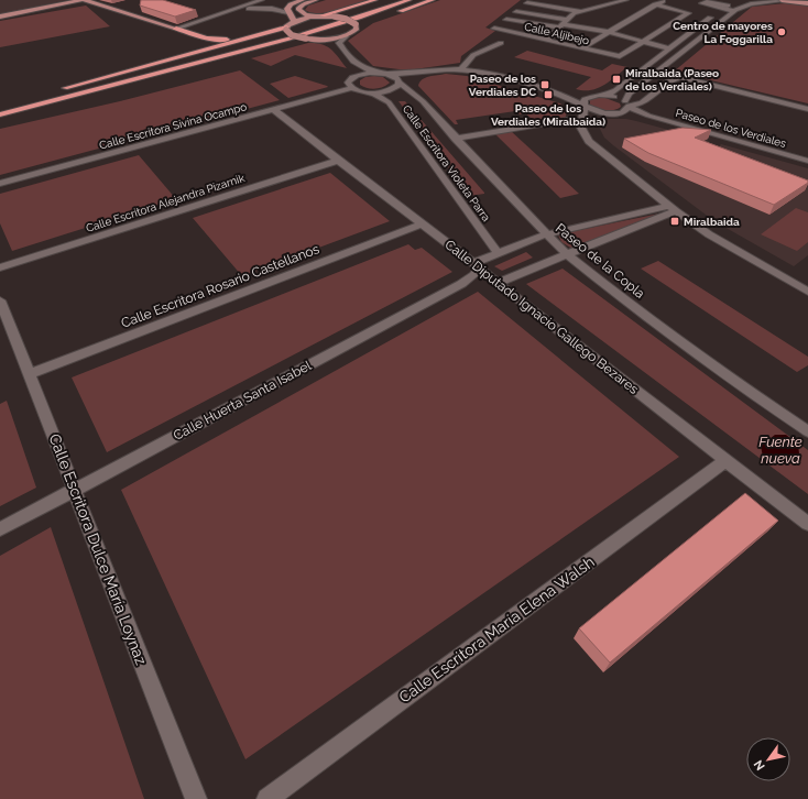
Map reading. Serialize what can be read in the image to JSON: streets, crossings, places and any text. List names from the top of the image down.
{
  "streets": {
    "street": [
      "Calle Aljibejo",
      "Calle Escritora Sivina Ocampo",
      "Paseo de los Verdiales",
      "Calle Escritora Violeta Parra",
      "Calle Escritora Alejandra Pizarnik",
      "Paseo de la Copla",
      "Calle Escritora Rosario Castellanos",
      "Calle Diputado Ignacio Gallego Bezares",
      "Calle Huerta Santa Isabel",
      "Calle Escritora Dulce María Loynaz",
      "Calle Escritora María Elena Walsh"
    ]
  },
  "crossings": [
    ["Calle Escritora Sivina Ocampo", "Calle Diputado Ignacio Gallego Bezares"],
    ["Calle Escritora Violeta Parra", "Calle Huerta Santa Isabel"],
    ["Calle Escritora Alejandra Pizarnik", "Calle Diputado Ignacio Gallego Bezares"],
    ["Paseo de la Copla", "Calle Huerta Santa Isabel"],
    ["Calle Escritora Rosario Castellanos", "Calle Diputado Ignacio Gallego Bezares"],
    ["Calle Escritora Rosario Castellanos", "Calle Escritora Dulce María Loynaz"],
    ["Calle Diputado Ignacio Gallego Bezares", "Calle Huerta Santa Isabel"],
    ["Calle Diputado Ignacio Gallego Bezares", "Calle Escritora María Elena Walsh"],
    ["Calle Huerta Santa Isabel", "Calle Escritora Dulce María Loynaz"]
  ],
  "water": ["Fuente nueva"],
  "places": {
    "other": ["Centro de mayores La Foggarilla"],
    "transit": [
      "Miralbaida (Paseo de los Verdiales)",
      "Paseo de los Verdiales DC",
      "Paseo de los Verdiales (Miralbaida)",
      "Miralbaida"
    ]
  },
  "north": "bottom left"
}
